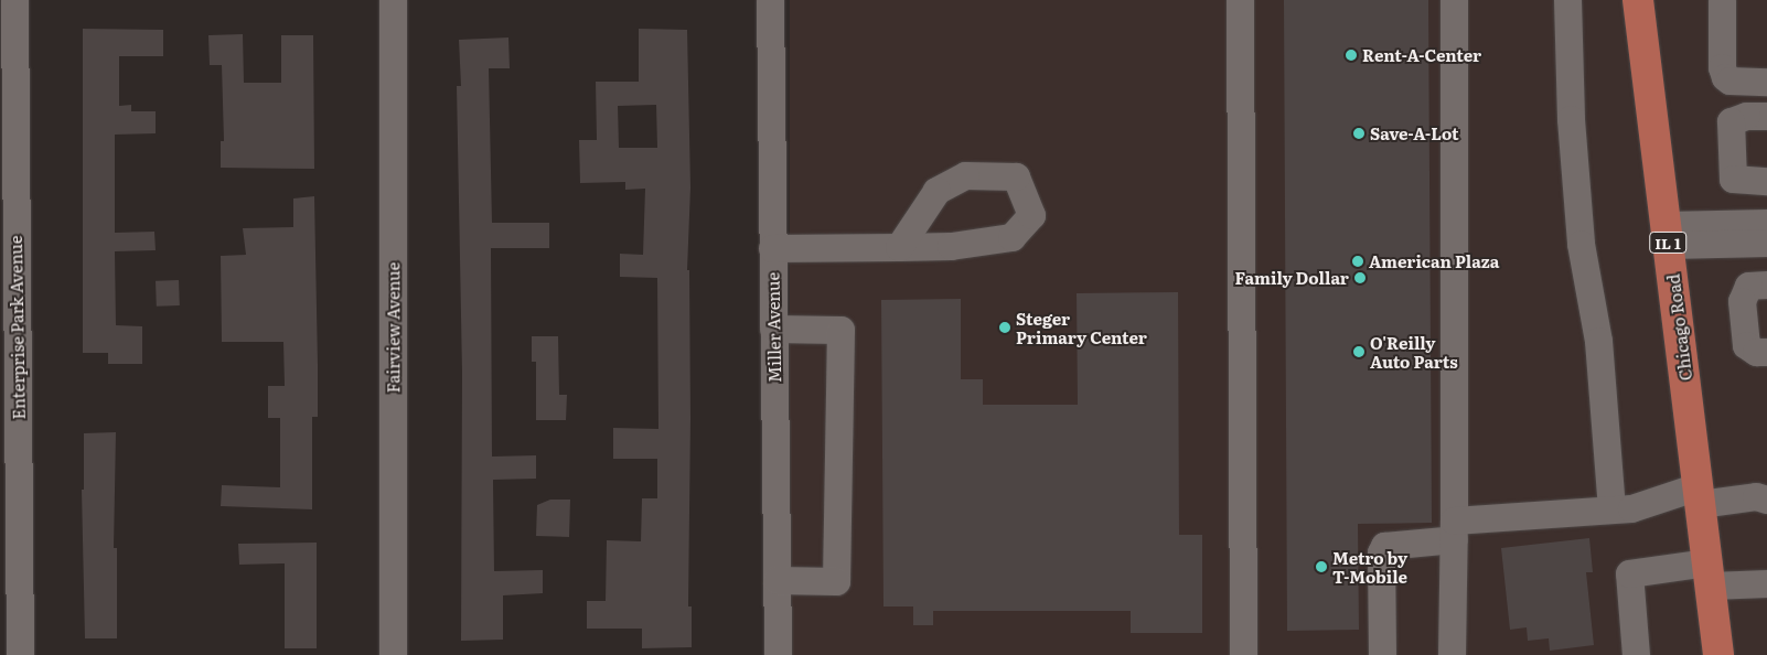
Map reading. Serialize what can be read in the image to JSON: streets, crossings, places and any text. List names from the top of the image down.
{
  "streets": {
    "main road": ["IL 1", "Chicago Road"],
    "street": ["Enterprise Park Avenue", "Fairview Avenue", "Miller Avenue"]
  },
  "places": [
    "Rent-A-Center",
    "Save-A-Lot",
    "American Plaza",
    "Family Dollar",
    "Steger Primary Center",
    "O'Reilly Auto Parts",
    "Metro by T-Mobile"
  ]
}
